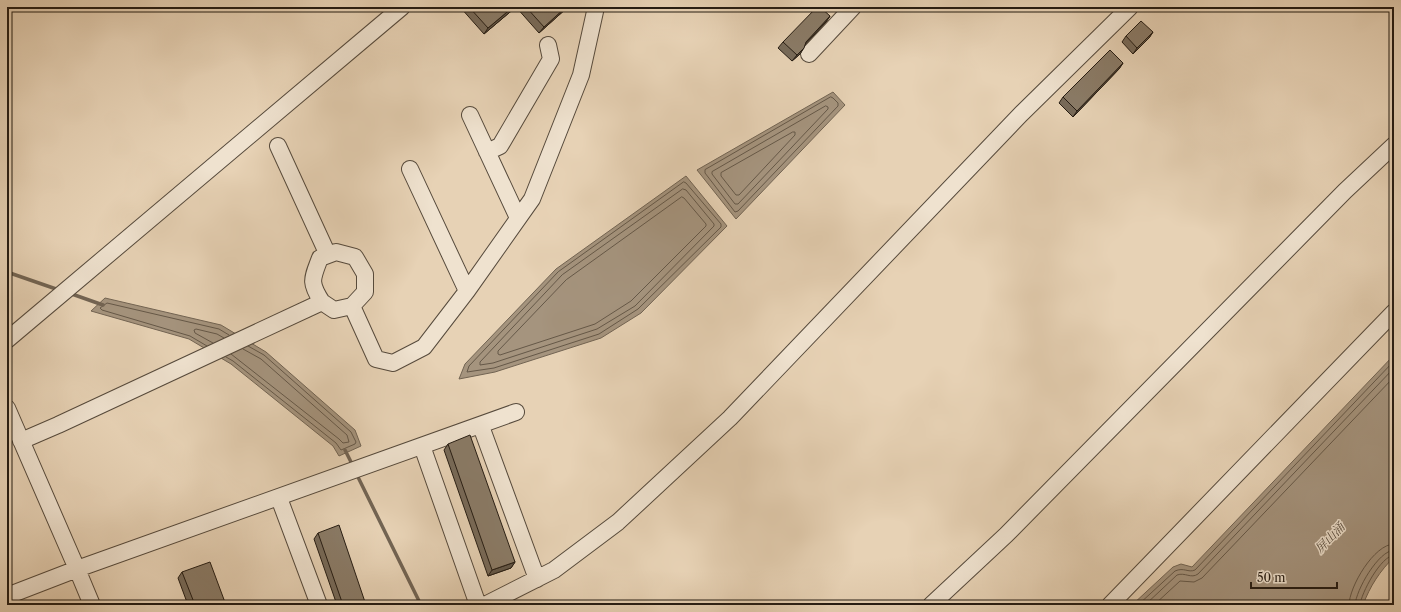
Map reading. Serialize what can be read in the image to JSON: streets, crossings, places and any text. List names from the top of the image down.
{
  "water": ["屏山涌"],
  "scale_bar": "50 m"
}
